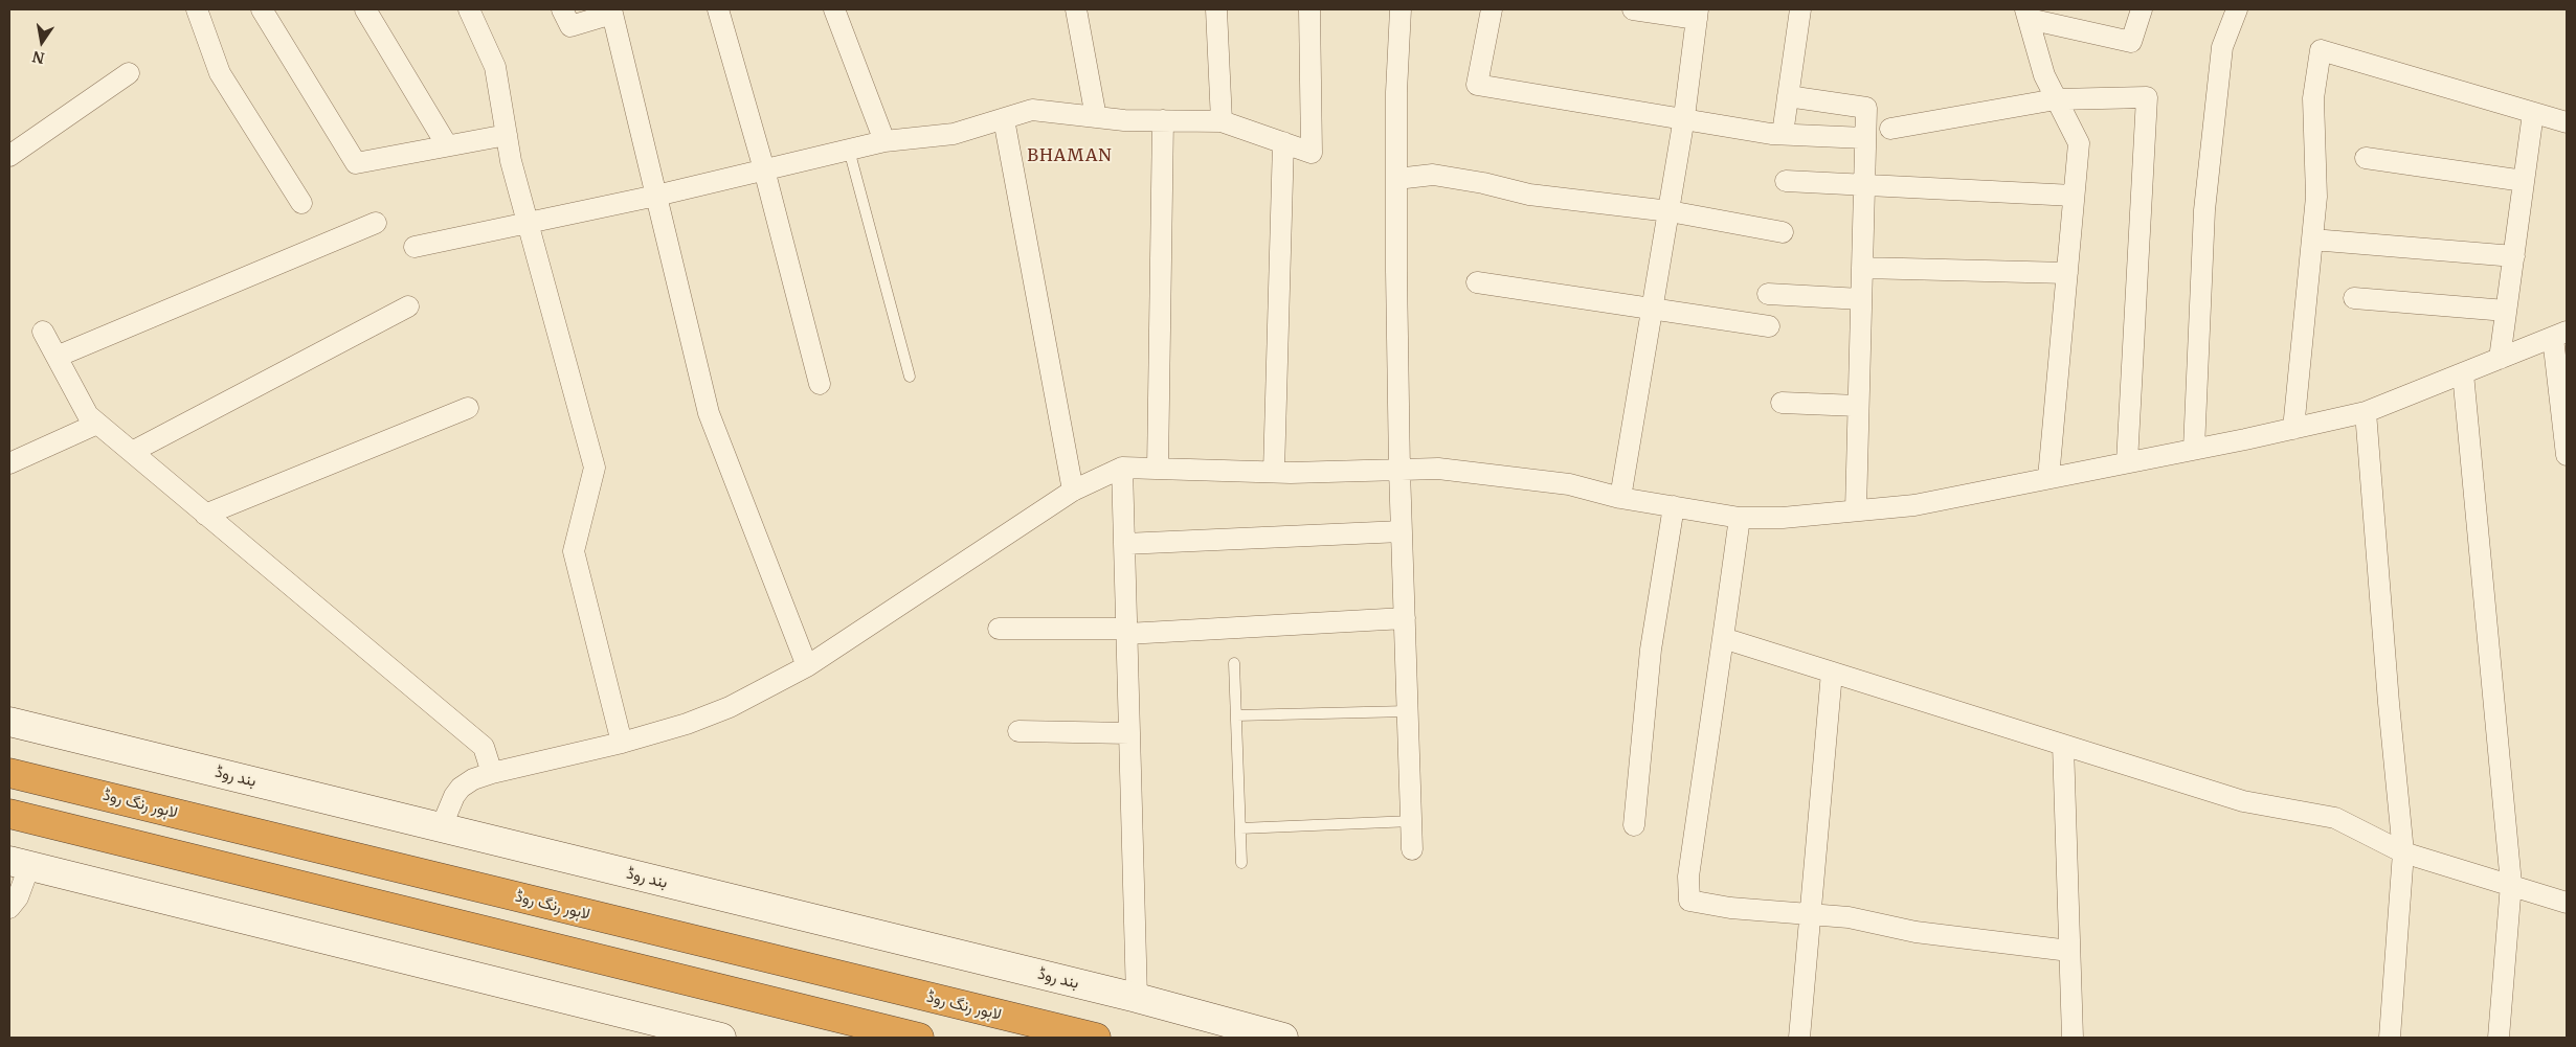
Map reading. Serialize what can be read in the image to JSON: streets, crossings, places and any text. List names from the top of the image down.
{
  "streets": {
    "highway": ["لاہور رنگ روڈ"],
    "main road": ["بند روڈ"]
  },
  "districts": ["BHAMAN"],
  "north": "bottom"
}
